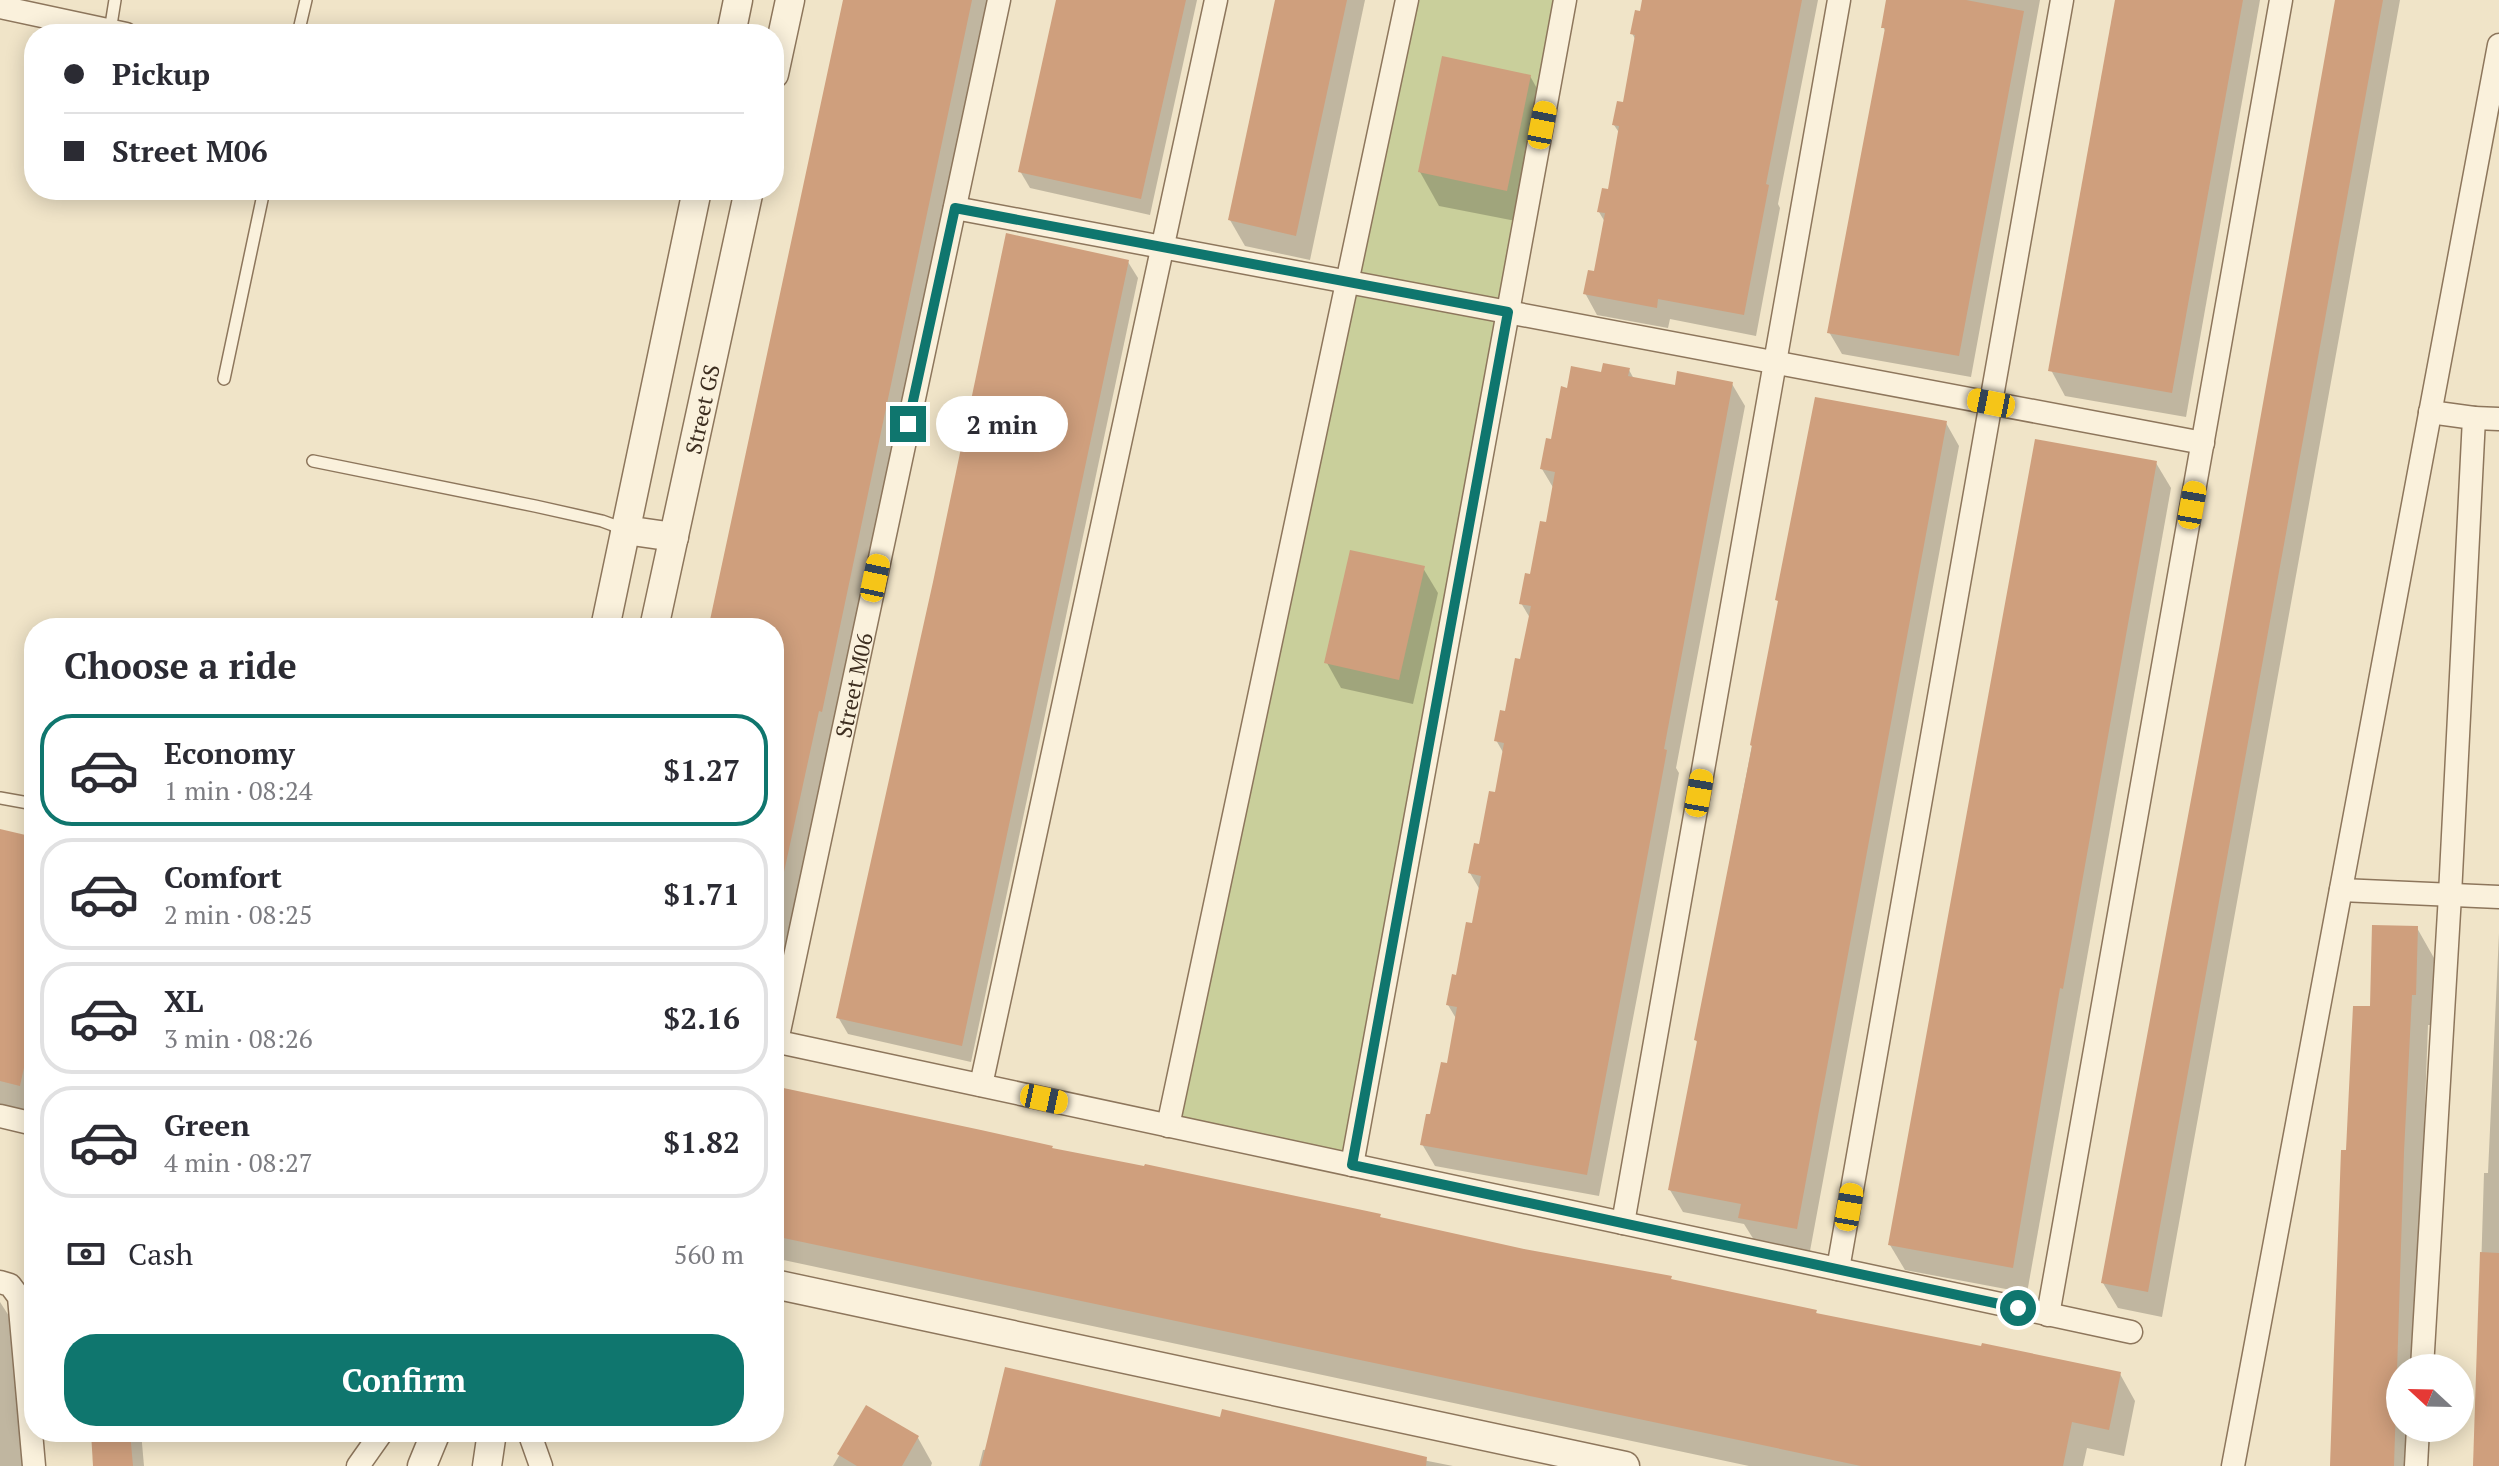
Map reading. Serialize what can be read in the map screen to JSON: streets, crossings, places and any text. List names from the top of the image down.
{
  "streets": {
    "street": ["Street GS", "Street M06"]
  },
  "north": "left",
  "page": {
    "banner": ["Pickup", "Street M06"],
    "bubble": "2 min",
    "heading": "Choose a ride",
    "list": [
      {
        "name": "Economy",
        "note": "1 min · 08:24",
        "value": "$1.27"
      },
      {
        "name": "Comfort",
        "note": "2 min · 08:25",
        "value": "$1.71"
      },
      {
        "name": "XL",
        "note": "3 min · 08:26",
        "value": "$2.16"
      },
      {
        "name": "Green",
        "note": "4 min · 08:27",
        "value": "$1.82"
      }
    ],
    "pay": ["Cash", "560 m"],
    "buttons": "Confirm"
  }
}
